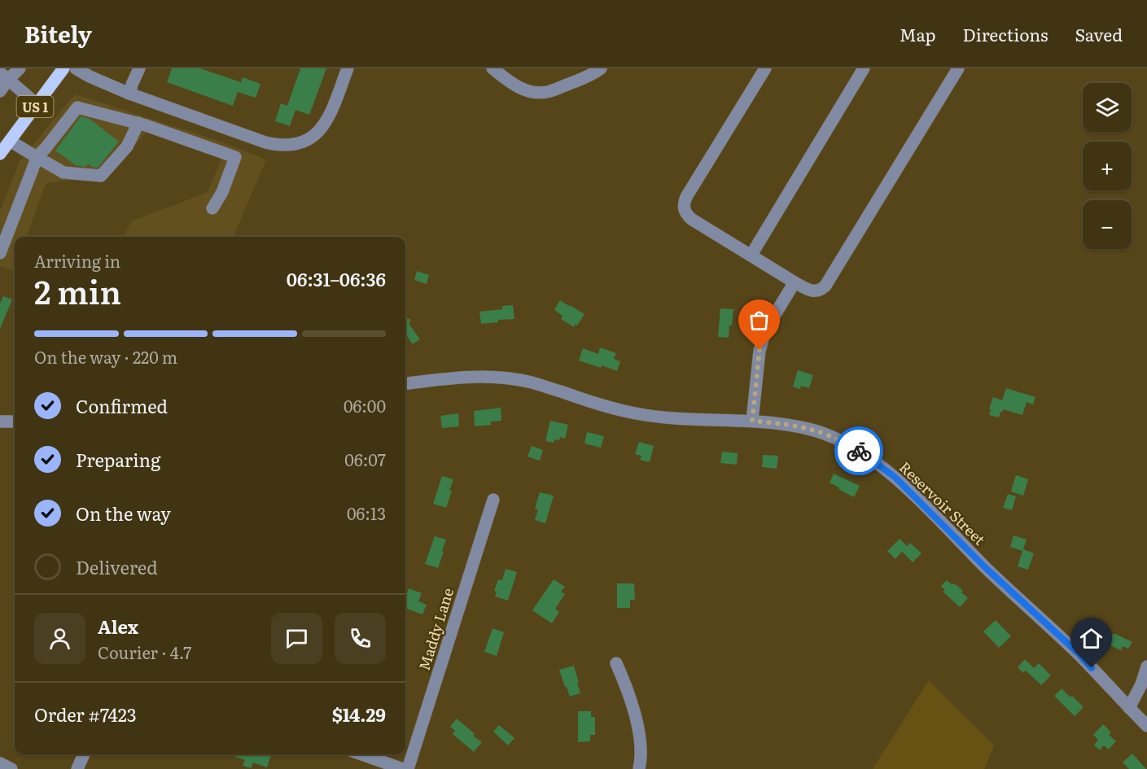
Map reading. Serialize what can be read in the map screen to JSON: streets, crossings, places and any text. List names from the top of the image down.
{
  "streets": {
    "main road": ["US 1"],
    "street": ["Reservoir Street", "Maddy Lane"]
  },
  "page": {
    "header": "Bitely",
    "nav": ["Map", "Directions", "Saved"],
    "map_buttons": ["+", "−"],
    "heading": ["2 min", "Arriving in", "06:31–06:36"],
    "panel": [
      "Alex",
      "Courier · 4.7",
      "Order #7423",
      "$14.29"
    ],
    "bar": "On the way · 220 m",
    "list": [
      ["Confirmed", "06:00"],
      ["Preparing", "06:07"],
      ["On the way", "06:13"],
      "Delivered"
    ]
  }
}
